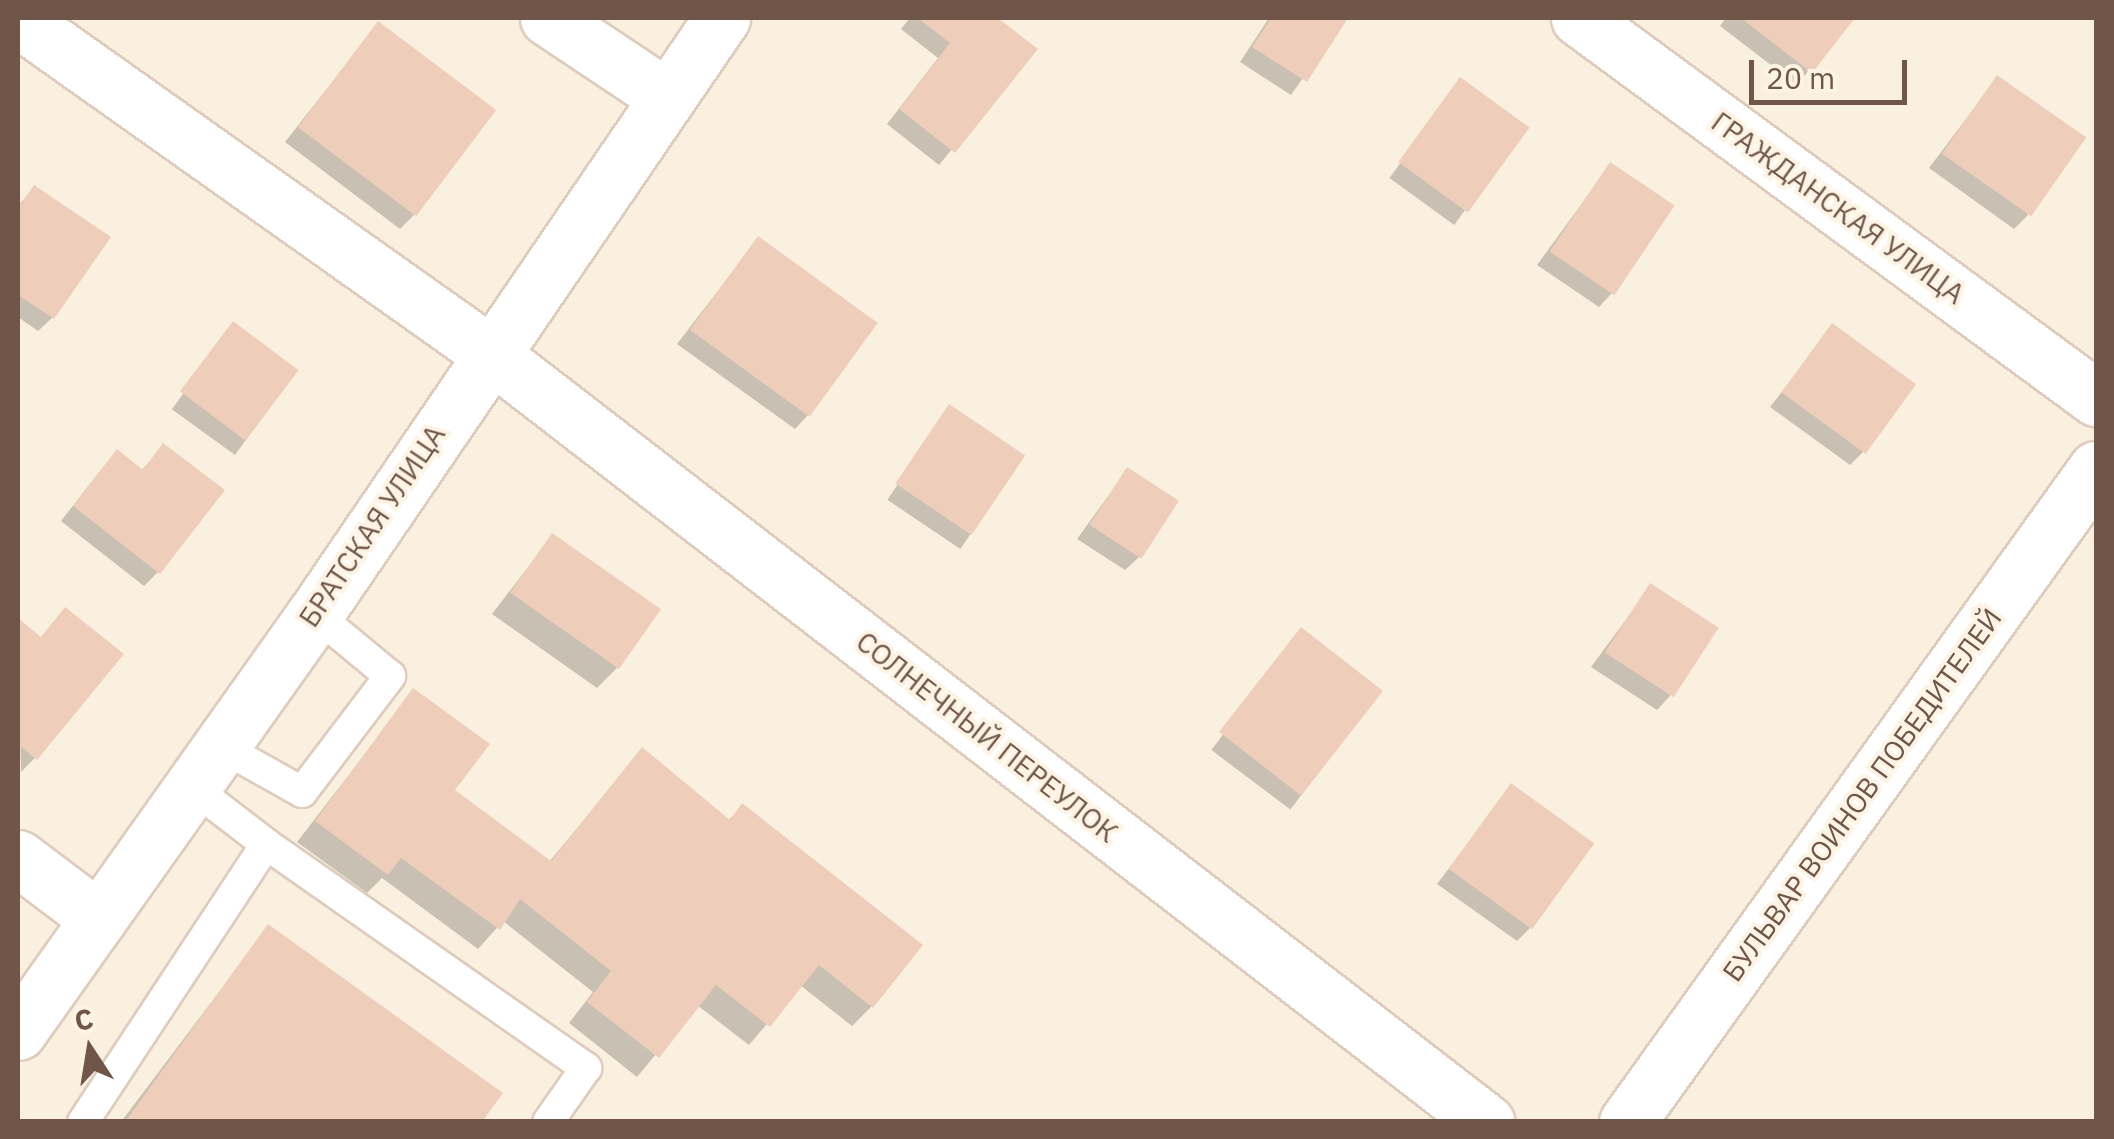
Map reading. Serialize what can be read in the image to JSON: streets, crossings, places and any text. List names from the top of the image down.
{
  "streets": {
    "street": [
      "ГРАЖДАНСКАЯ УЛИЦА",
      "БРАТСКАЯ УЛИЦА",
      "СОЛНЕЧНЫЙ ПЕРЕУЛОК",
      "БУЛЬВАР ВОИНОВ ПОБЕДИТЕЛЕЙ"
    ]
  },
  "crossings": [
    ["БРАТСКАЯ УЛИЦА", "СОЛНЕЧНЫЙ ПЕРЕУЛОК"]
  ],
  "scale_bar": "20 m",
  "north": "top"
}
